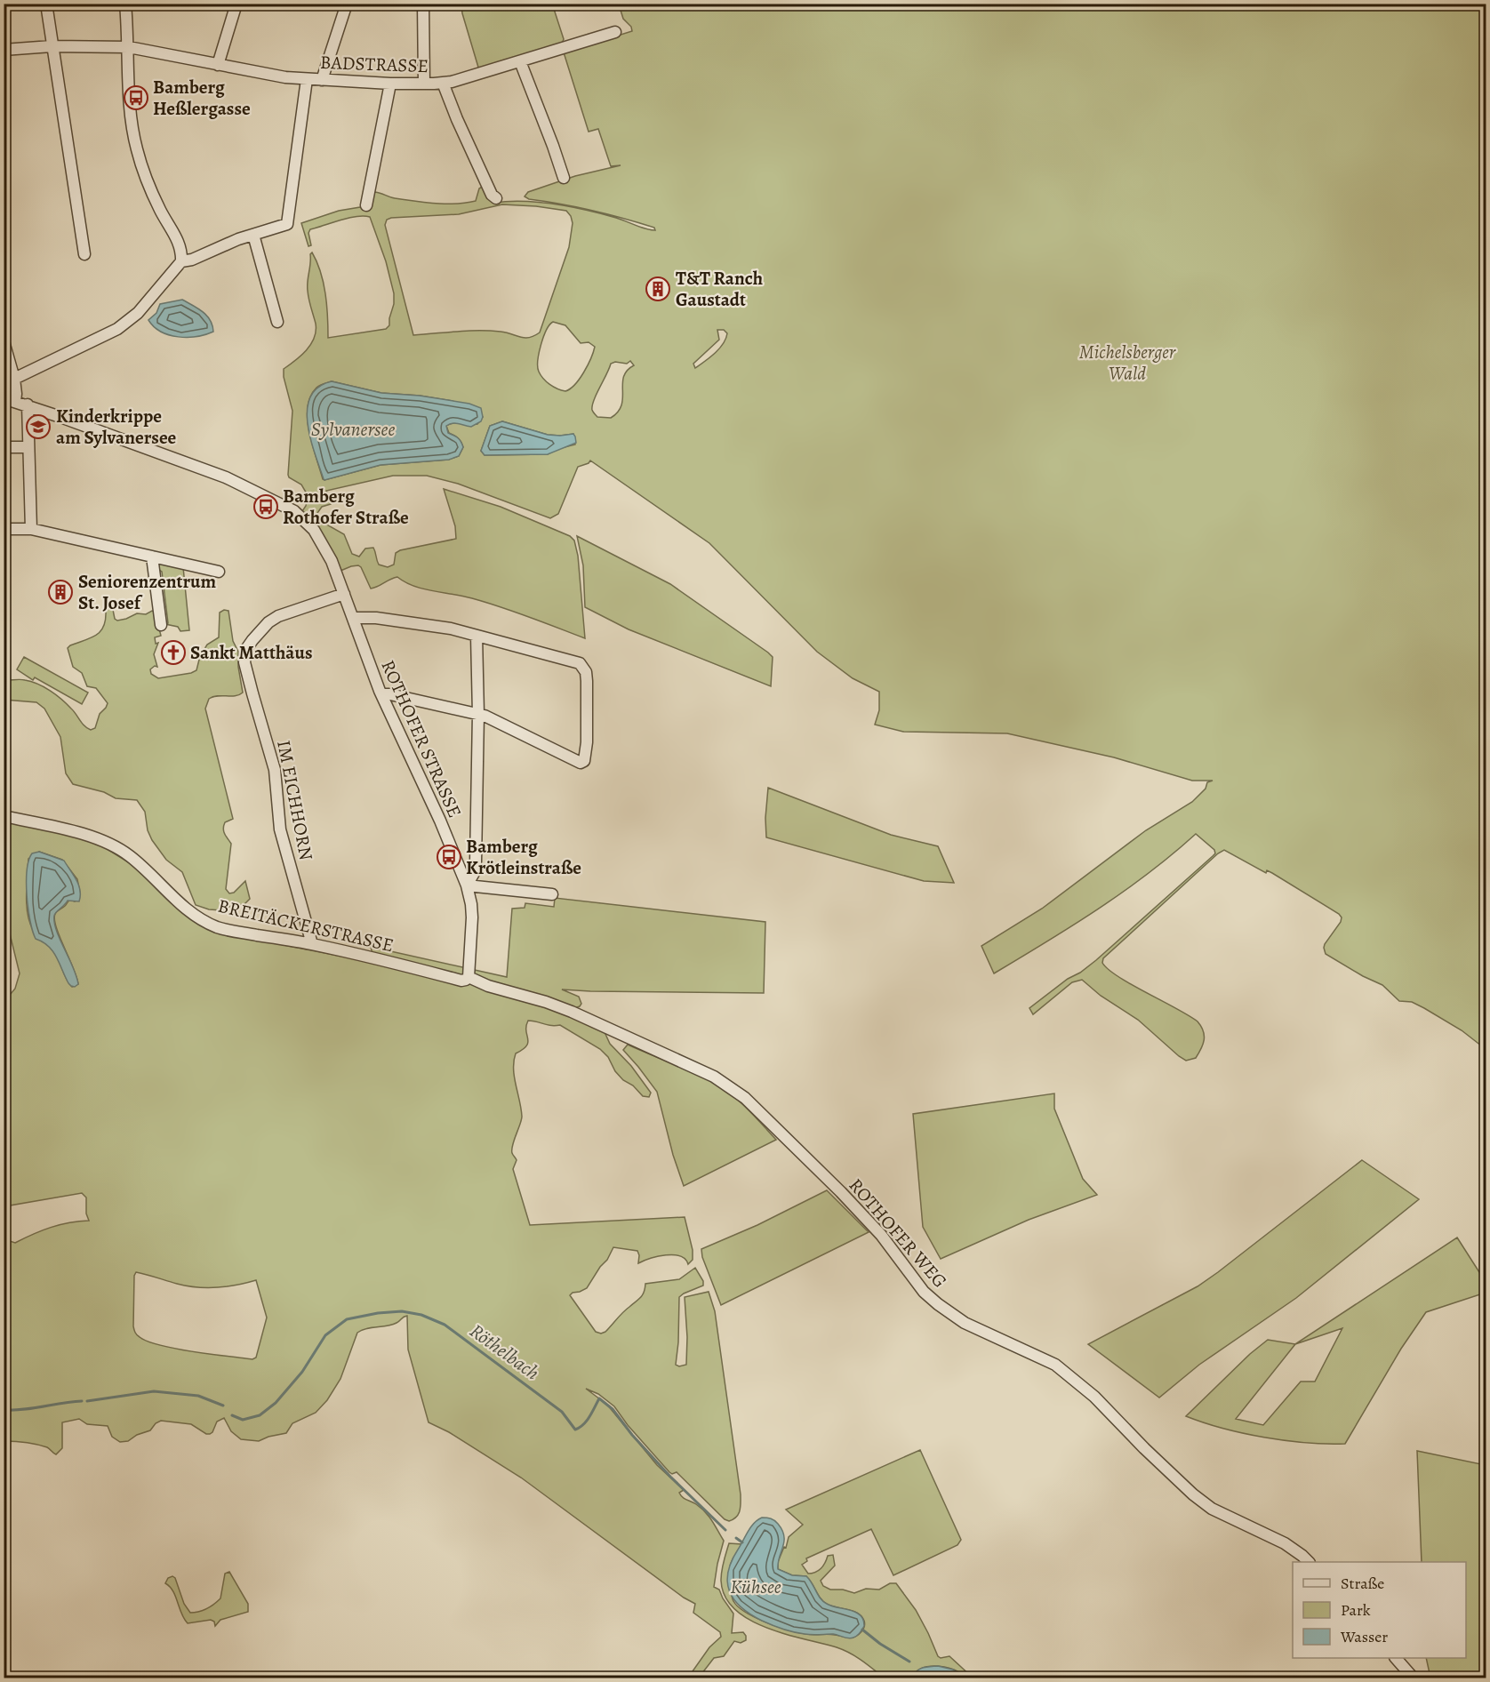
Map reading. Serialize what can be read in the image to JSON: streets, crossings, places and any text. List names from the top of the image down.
{
  "streets": {
    "street": [
      "BADSTRASSE",
      "ROTHOFER STRASSE",
      "IM EICHHORN",
      "BREITÄCKERSTRASSE",
      "ROTHOFER WEG"
    ]
  },
  "crossings": [
    ["ROTHOFER STRASSE", "IM EICHHORN"],
    ["ROTHOFER STRASSE", "BREITÄCKERSTRASSE"],
    ["ROTHOFER STRASSE", "ROTHOFER WEG"],
    ["IM EICHHORN", "BREITÄCKERSTRASSE"],
    ["BREITÄCKERSTRASSE", "ROTHOFER WEG"]
  ],
  "water": ["Sylvanersee", "Röthelbach", "Kühsee"],
  "parks": ["Michelsberger Wald"],
  "places": {
    "bus stop": ["Bamberg Heßlergasse", "Bamberg Rothofer Straße", "Bamberg Krötleinstraße"],
    "building": ["T&T Ranch Gaustadt", "Seniorenzentrum St. Josef"],
    "school or university": ["Kinderkrippe am Sylvanersee"],
    "church": ["Sankt Matthäus"]
  },
  "legend": ["Straße", "Park", "Wasser"]
}
